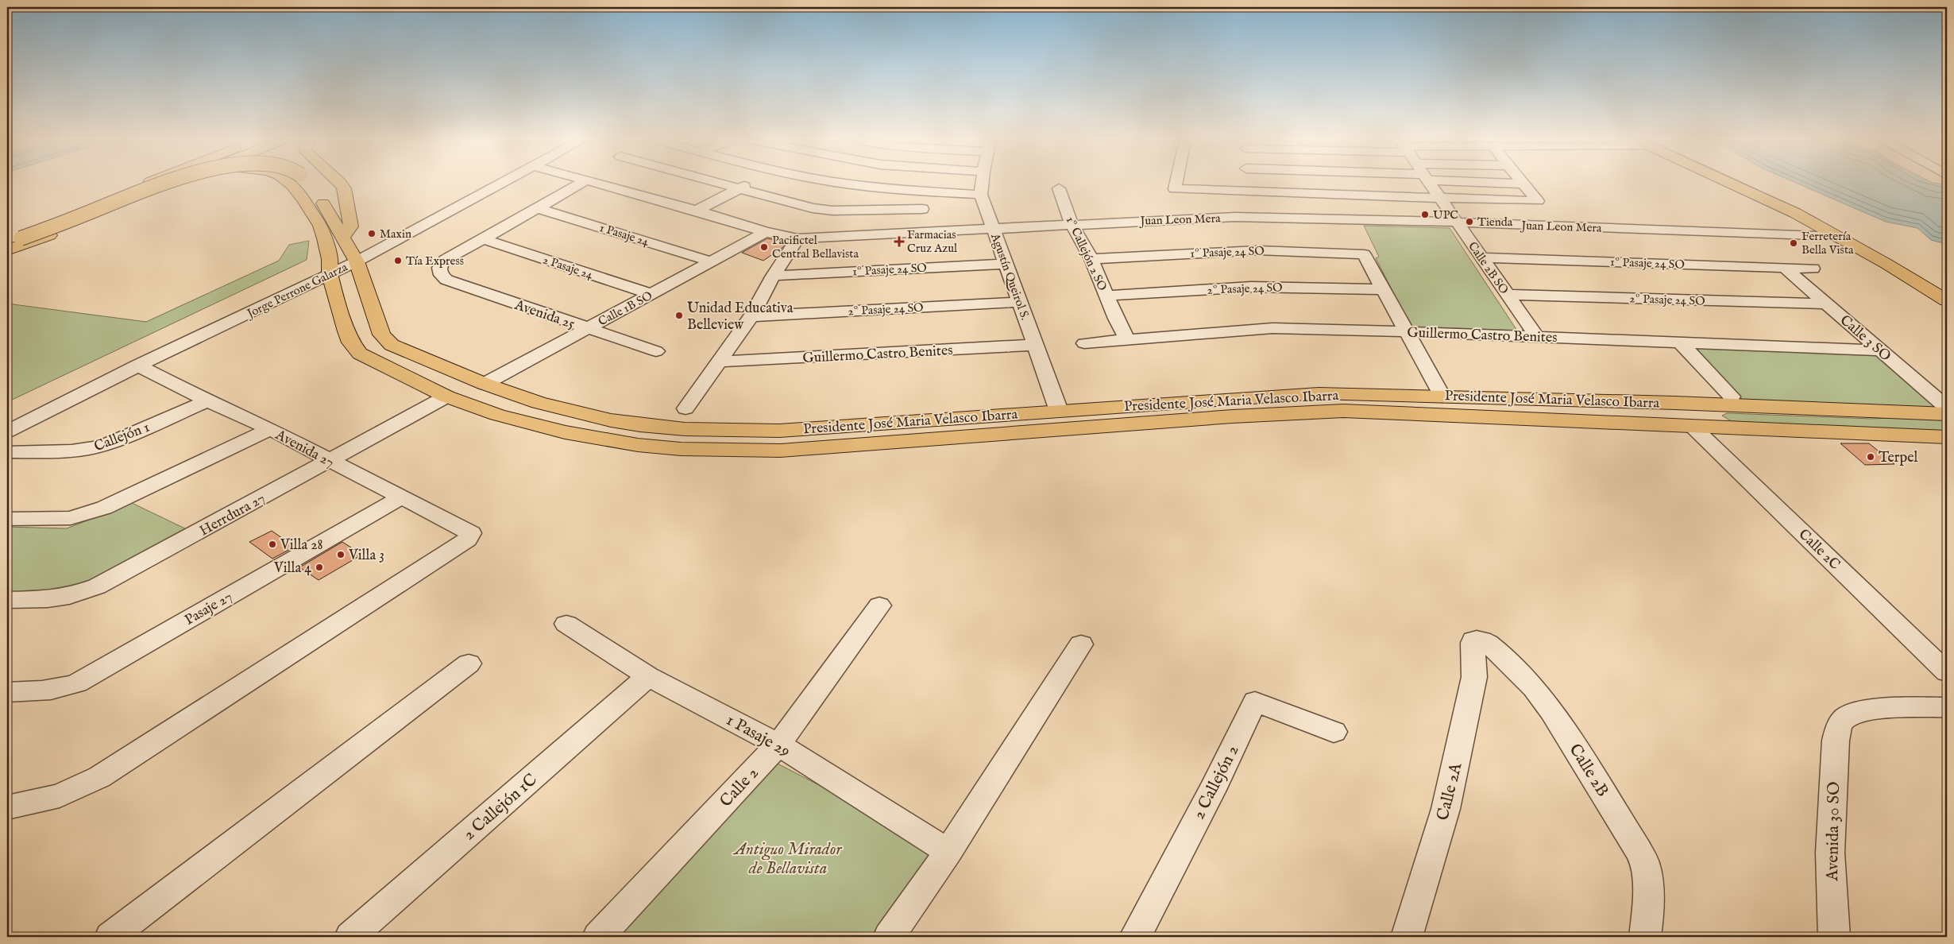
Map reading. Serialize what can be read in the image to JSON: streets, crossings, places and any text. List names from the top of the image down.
{
  "streets": {
    "main road": ["Presidente José Maria Velasco Ibarra"],
    "street": [
      "Juan Leon Mera",
      "1 Pasaje 24",
      "1º Pasaje 24 SO",
      "1º Callejón 2 SO",
      "2 Pasaje 24",
      "Calle 2B SO",
      "Agustín Queirol S.",
      "2º Pasaje 24 SO",
      "Jorge Perrone Galarza",
      "Calle 1B SO",
      "Avenida 25",
      "Guillermo Castro Benites",
      "Calle 3 SO",
      "Callejón 1",
      "Avenida 27",
      "Herrdura 27",
      "Calle 2C",
      "Pasaje 27",
      "1 Pasaje 29",
      "Calle 2B",
      "2 Callejón 2",
      "Calle 2",
      "Calle 2A",
      "2 Callejón 1C",
      "Avenida 30 SO"
    ]
  },
  "crossings": [
    ["Juan Leon Mera", "1º Callejón 2 SO"],
    ["Juan Leon Mera", "Calle 2B SO"],
    ["Juan Leon Mera", "Agustín Queirol S."],
    ["Juan Leon Mera", "Calle 1B SO"],
    ["1 Pasaje 24", "Calle 1B SO"],
    ["1º Pasaje 24 SO", "1º Callejón 2 SO"],
    ["1º Pasaje 24 SO", "Calle 2B SO"],
    ["1º Pasaje 24 SO", "Agustín Queirol S."],
    ["1º Pasaje 24 SO", "2º Pasaje 24 SO"],
    ["1º Pasaje 24 SO", "Calle 3 SO"],
    ["1º Callejón 2 SO", "2º Pasaje 24 SO"],
    ["1º Callejón 2 SO", "Guillermo Castro Benites"],
    ["2 Pasaje 24", "Calle 1B SO"],
    ["2 Pasaje 24", "Avenida 25"],
    ["Calle 2B SO", "2º Pasaje 24 SO"],
    ["Calle 2B SO", "Guillermo Castro Benites"],
    ["Agustín Queirol S.", "2º Pasaje 24 SO"],
    ["Agustín Queirol S.", "Guillermo Castro Benites"],
    ["Agustín Queirol S.", "Presidente José Maria Velasco Ibarra"],
    ["2º Pasaje 24 SO", "Calle 3 SO"],
    ["Jorge Perrone Galarza", "Presidente José Maria Velasco Ibarra"],
    ["Jorge Perrone Galarza", "Avenida 27"],
    ["Calle 1B SO", "Avenida 25"],
    ["Calle 1B SO", "Presidente José Maria Velasco Ibarra"],
    ["Guillermo Castro Benites", "Calle 3 SO"],
    ["Presidente José Maria Velasco Ibarra", "Herrdura 27"],
    ["Presidente José Maria Velasco Ibarra", "Calle 2C"],
    ["Callejón 1", "Avenida 27"],
    ["Avenida 27", "Herrdura 27"],
    ["Avenida 27", "Pasaje 27"],
    ["1 Pasaje 29", "Calle 2"],
    ["1 Pasaje 29", "2 Callejón 1C"],
    ["Calle 2B", "Calle 2A"]
  ],
  "parks": ["Antiguo Mirador de Bellavista"],
  "places": {
    "other": [
      "UPC",
      "Tienda",
      "Maxin",
      "Ferretería Bella Vista",
      "Pacifictel Central Bellavista",
      "Tía Express",
      "Unidad Educativa Belleview",
      "Terpel",
      "Villa 28",
      "Villa 3",
      "Villa 4"
    ],
    "health": ["Farmacias Cruz Azul"]
  }
}
